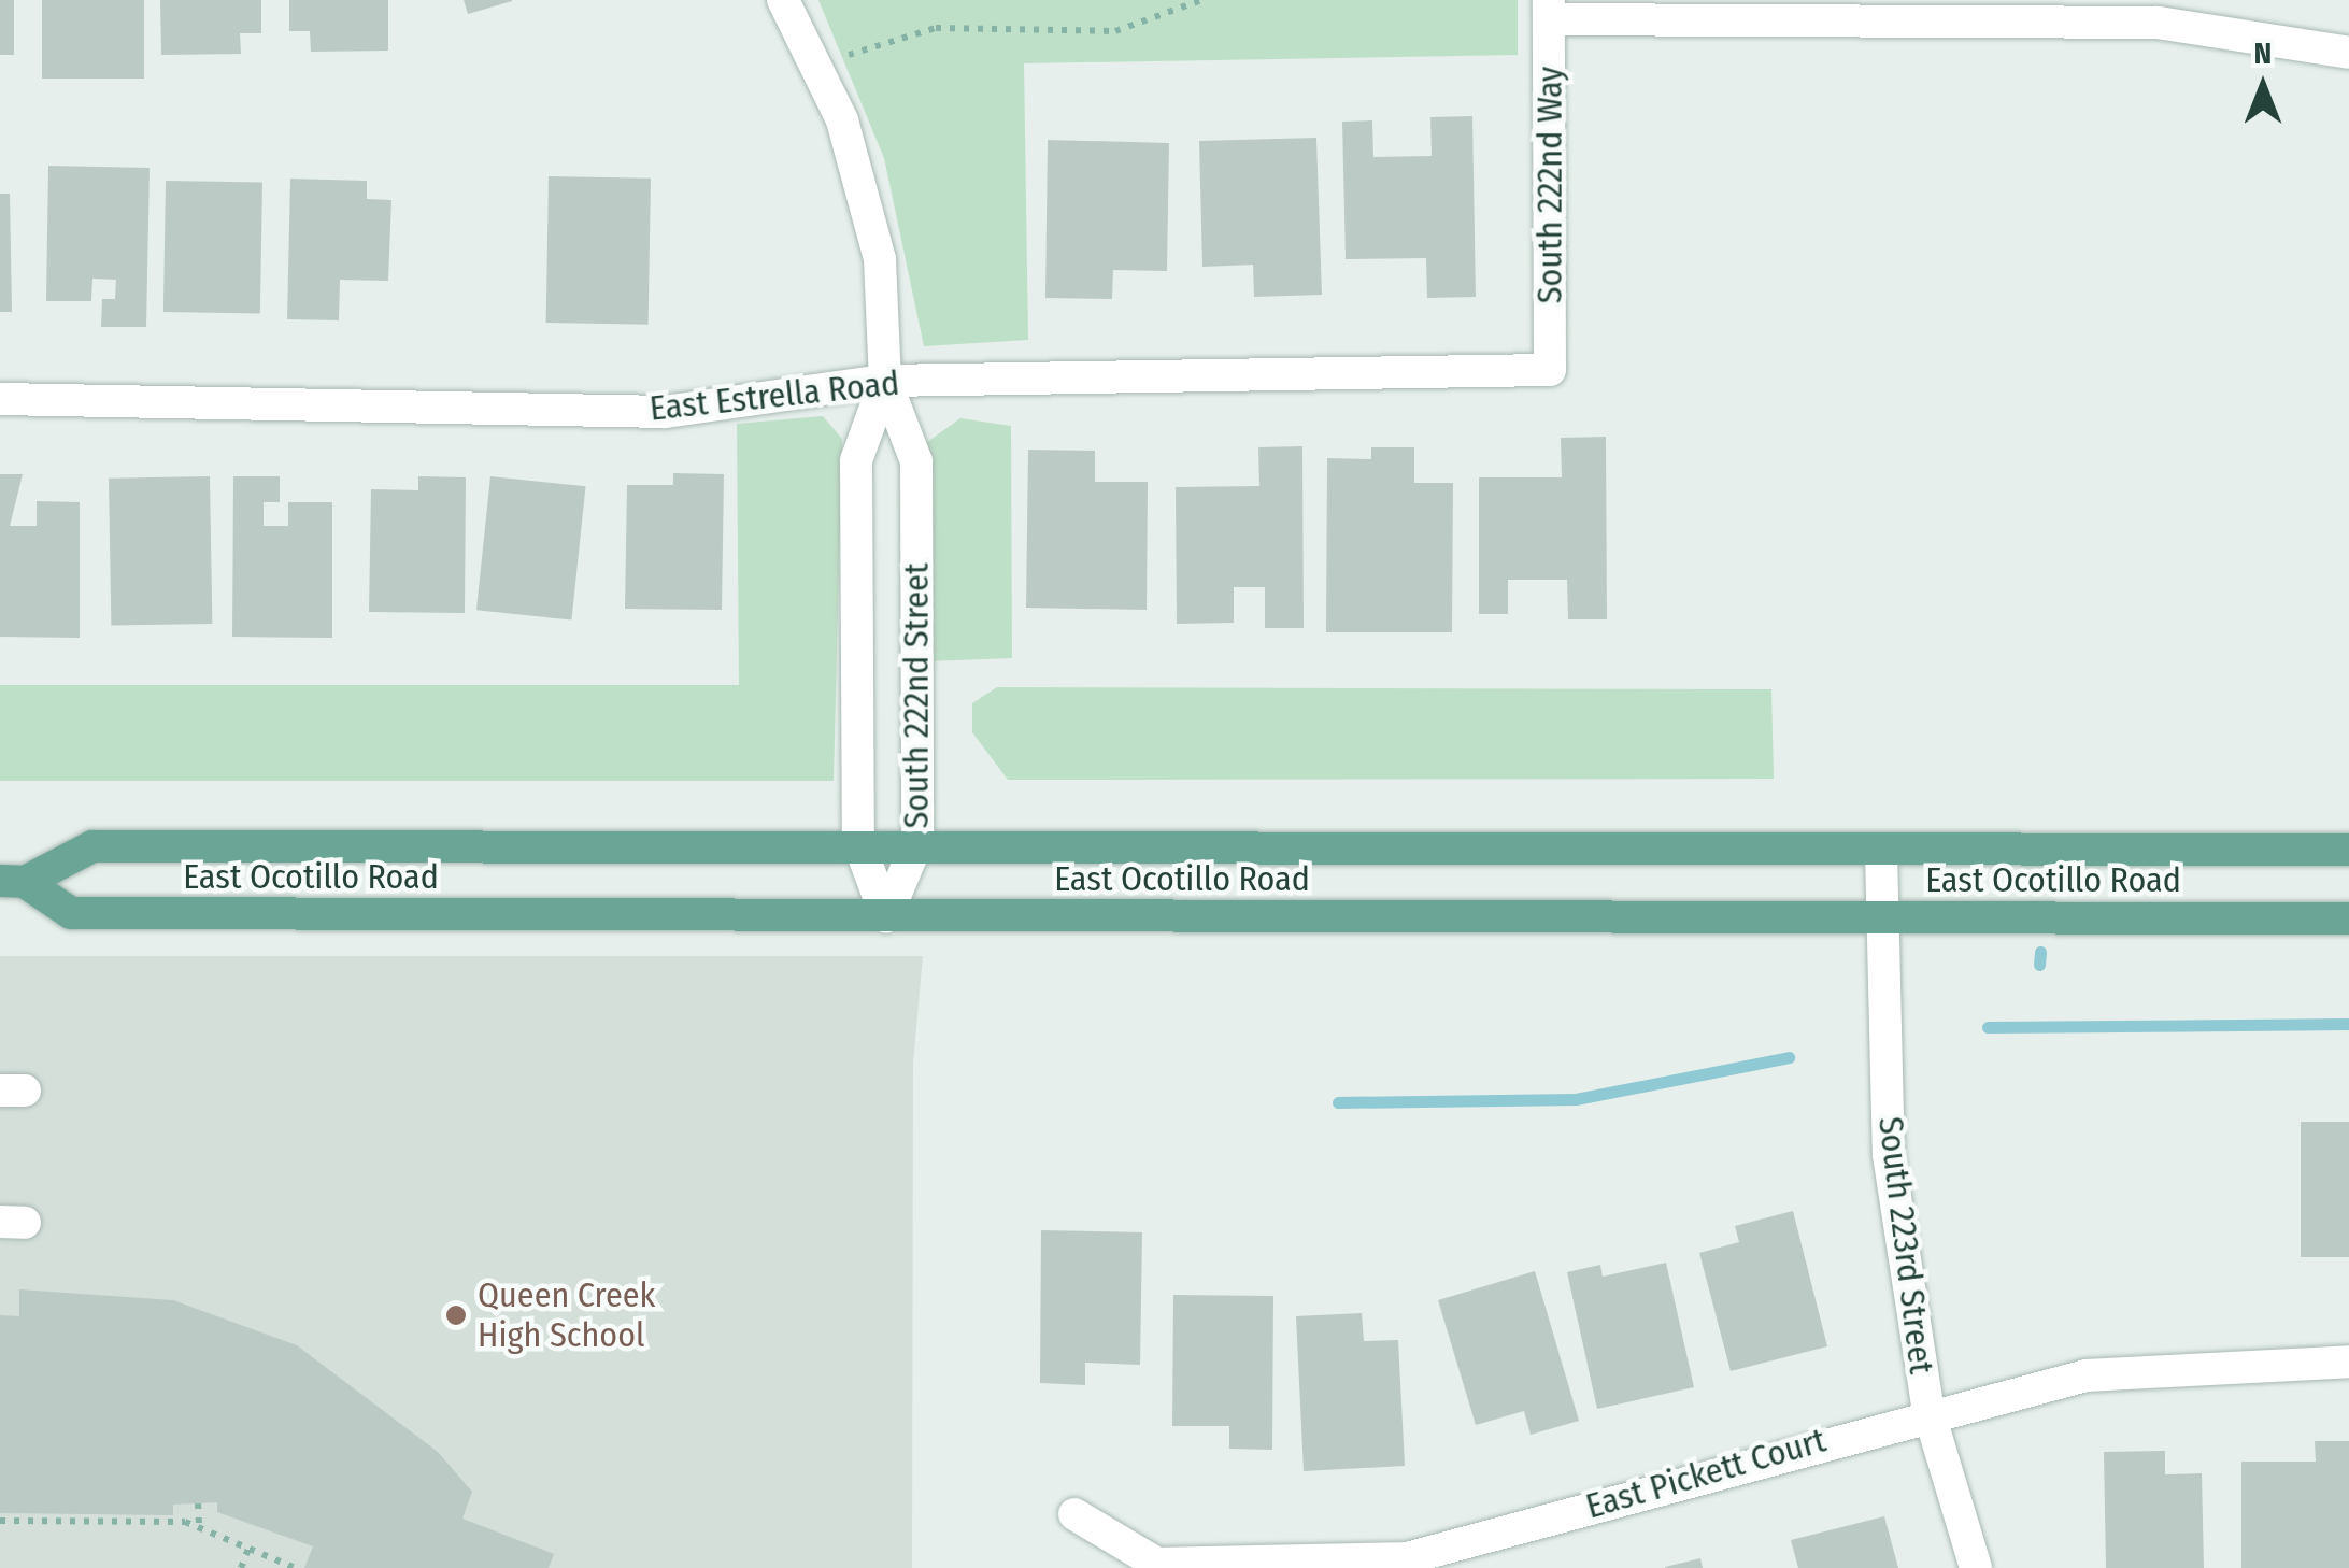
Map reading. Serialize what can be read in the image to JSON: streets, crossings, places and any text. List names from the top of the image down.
{
  "streets": {
    "main road": ["East Ocotillo Road"],
    "street": [
      "South 222nd Way",
      "East Estrella Road",
      "South 222nd Street",
      "South 223rd Street",
      "East Pickett Court"
    ]
  },
  "crossings": [
    ["South 222nd Way", "East Estrella Road"],
    ["East Estrella Road", "South 222nd Street"],
    ["South 222nd Street", "East Ocotillo Road"],
    ["East Ocotillo Road", "South 223rd Street"],
    ["South 223rd Street", "East Pickett Court"]
  ],
  "places": ["Queen Creek High School"],
  "north": "top"
}
